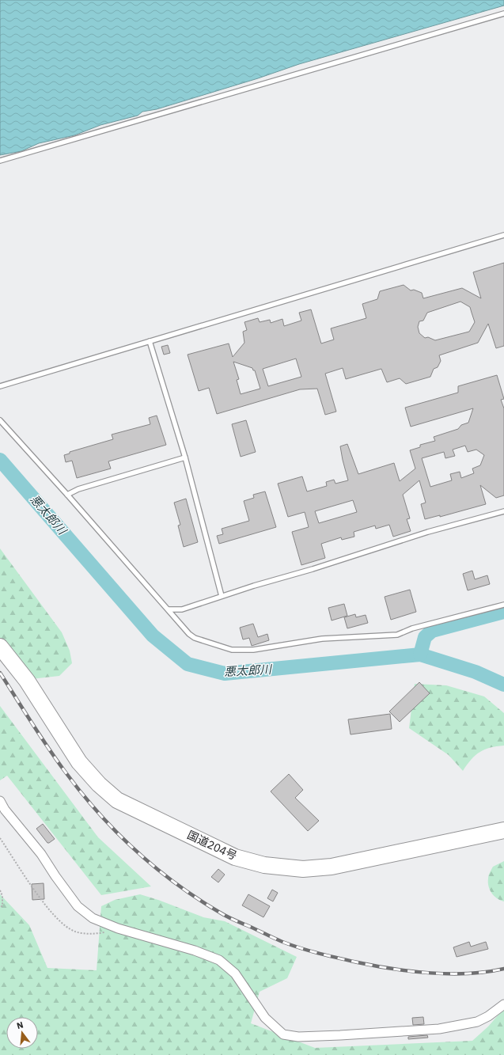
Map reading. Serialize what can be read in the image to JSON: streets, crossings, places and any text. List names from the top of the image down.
{
  "streets": {
    "highway": ["国道204号"]
  },
  "water": ["悪太郎川"],
  "north": "top"
}
